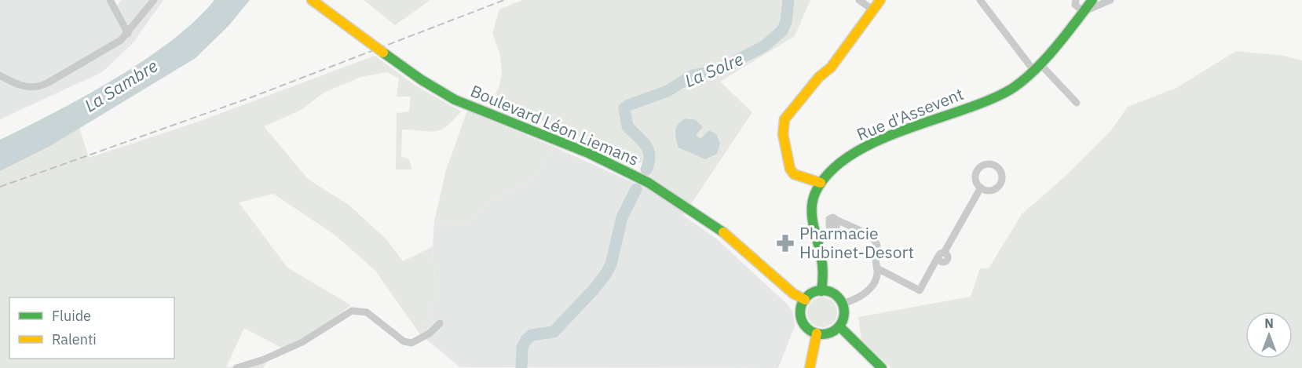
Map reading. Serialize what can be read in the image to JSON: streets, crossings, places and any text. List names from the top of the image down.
{
  "streets": {
    "main road": ["Rue d'Assevent", "Boulevard Léon Liemans"]
  },
  "crossings": [
    ["Rue d'Assevent", "Boulevard Léon Liemans"]
  ],
  "water": ["La Solre", "La Sambre"],
  "places": {
    "pharmacy": ["Pharmacie Hubinet-Desort"]
  },
  "legend": ["Fluide", "Ralenti"],
  "north": "top"
}
